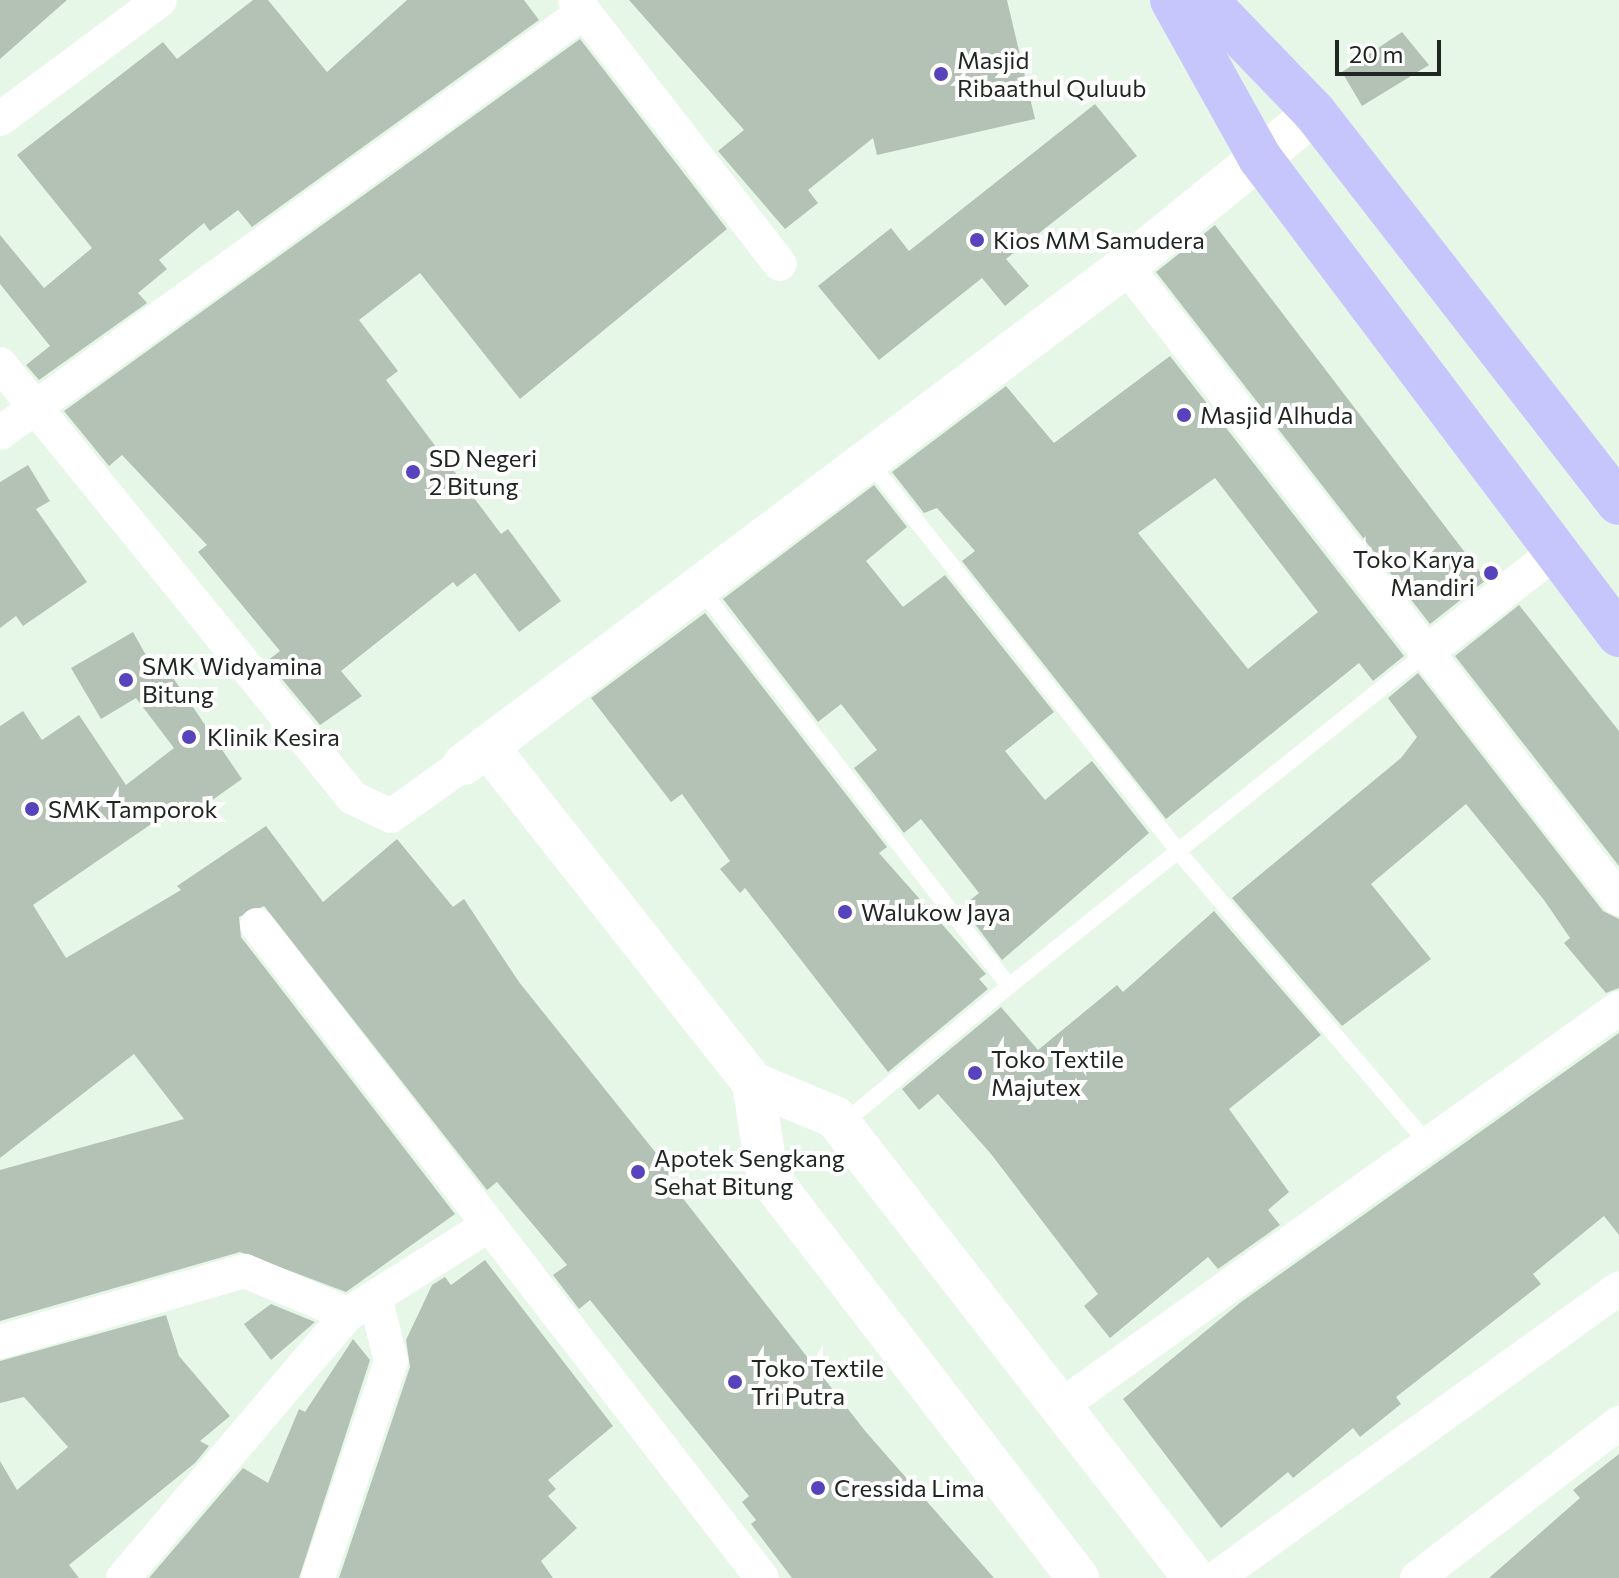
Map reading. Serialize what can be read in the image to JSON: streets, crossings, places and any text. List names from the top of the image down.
{
  "places": [
    "Masjid Ribaathul Quluub",
    "Kios MM Samudera",
    "Masjid Alhuda",
    "SD Negeri 2 Bitung",
    "Toko Karya Mandiri",
    "SMK Widyamina Bitung",
    "Klinik Kesira",
    "SMK Tamporok",
    "Walukow Jaya",
    "Toko Textile Majutex",
    "Apotek Sengkang Sehat Bitung",
    "Toko Textile Tri Putra",
    "Cressida Lima"
  ],
  "scale_bar": "20 m"
}
